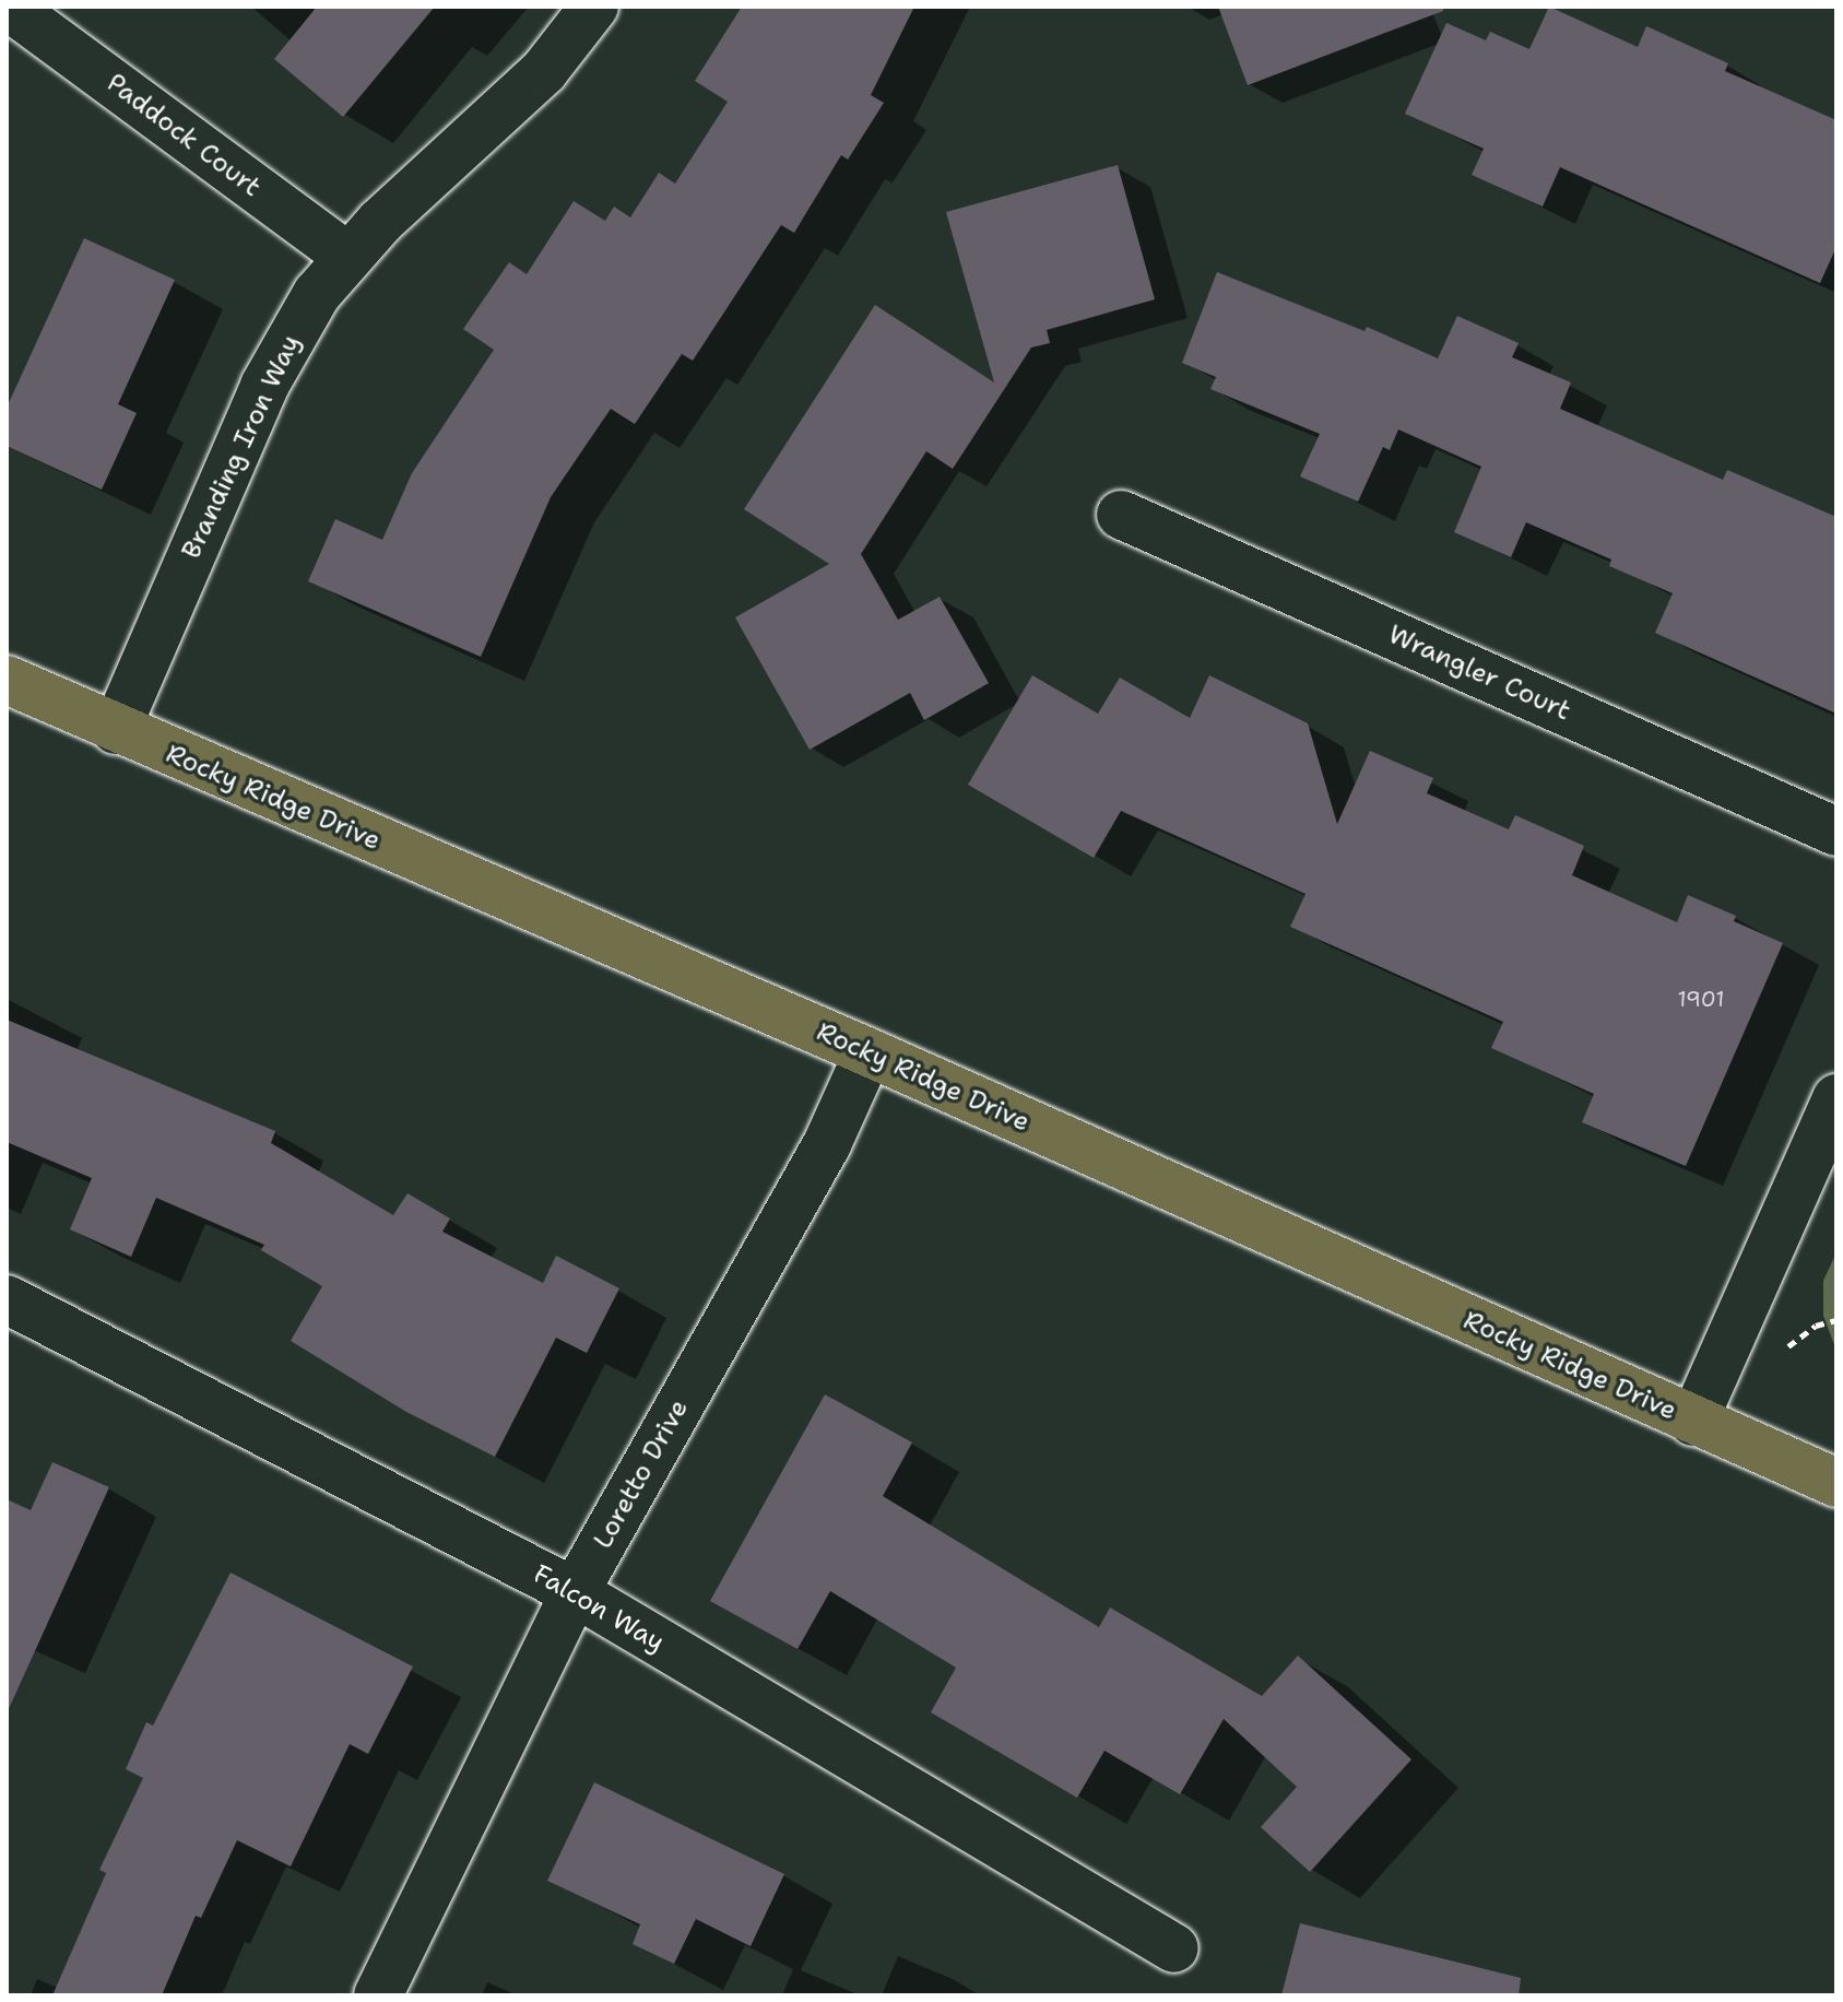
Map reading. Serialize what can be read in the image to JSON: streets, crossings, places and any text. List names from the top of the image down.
{
  "streets": {
    "main road": ["Rocky Ridge Drive"],
    "street": [
      "Paddock Court",
      "Branding Iron Way",
      "Wrangler Court",
      "Loretto Drive",
      "Falcon Way"
    ]
  },
  "crossings": [
    ["Paddock Court", "Branding Iron Way"],
    ["Branding Iron Way", "Rocky Ridge Drive"],
    ["Rocky Ridge Drive", "Loretto Drive"],
    ["Loretto Drive", "Falcon Way"]
  ],
  "house_numbers": ["1901"]
}
